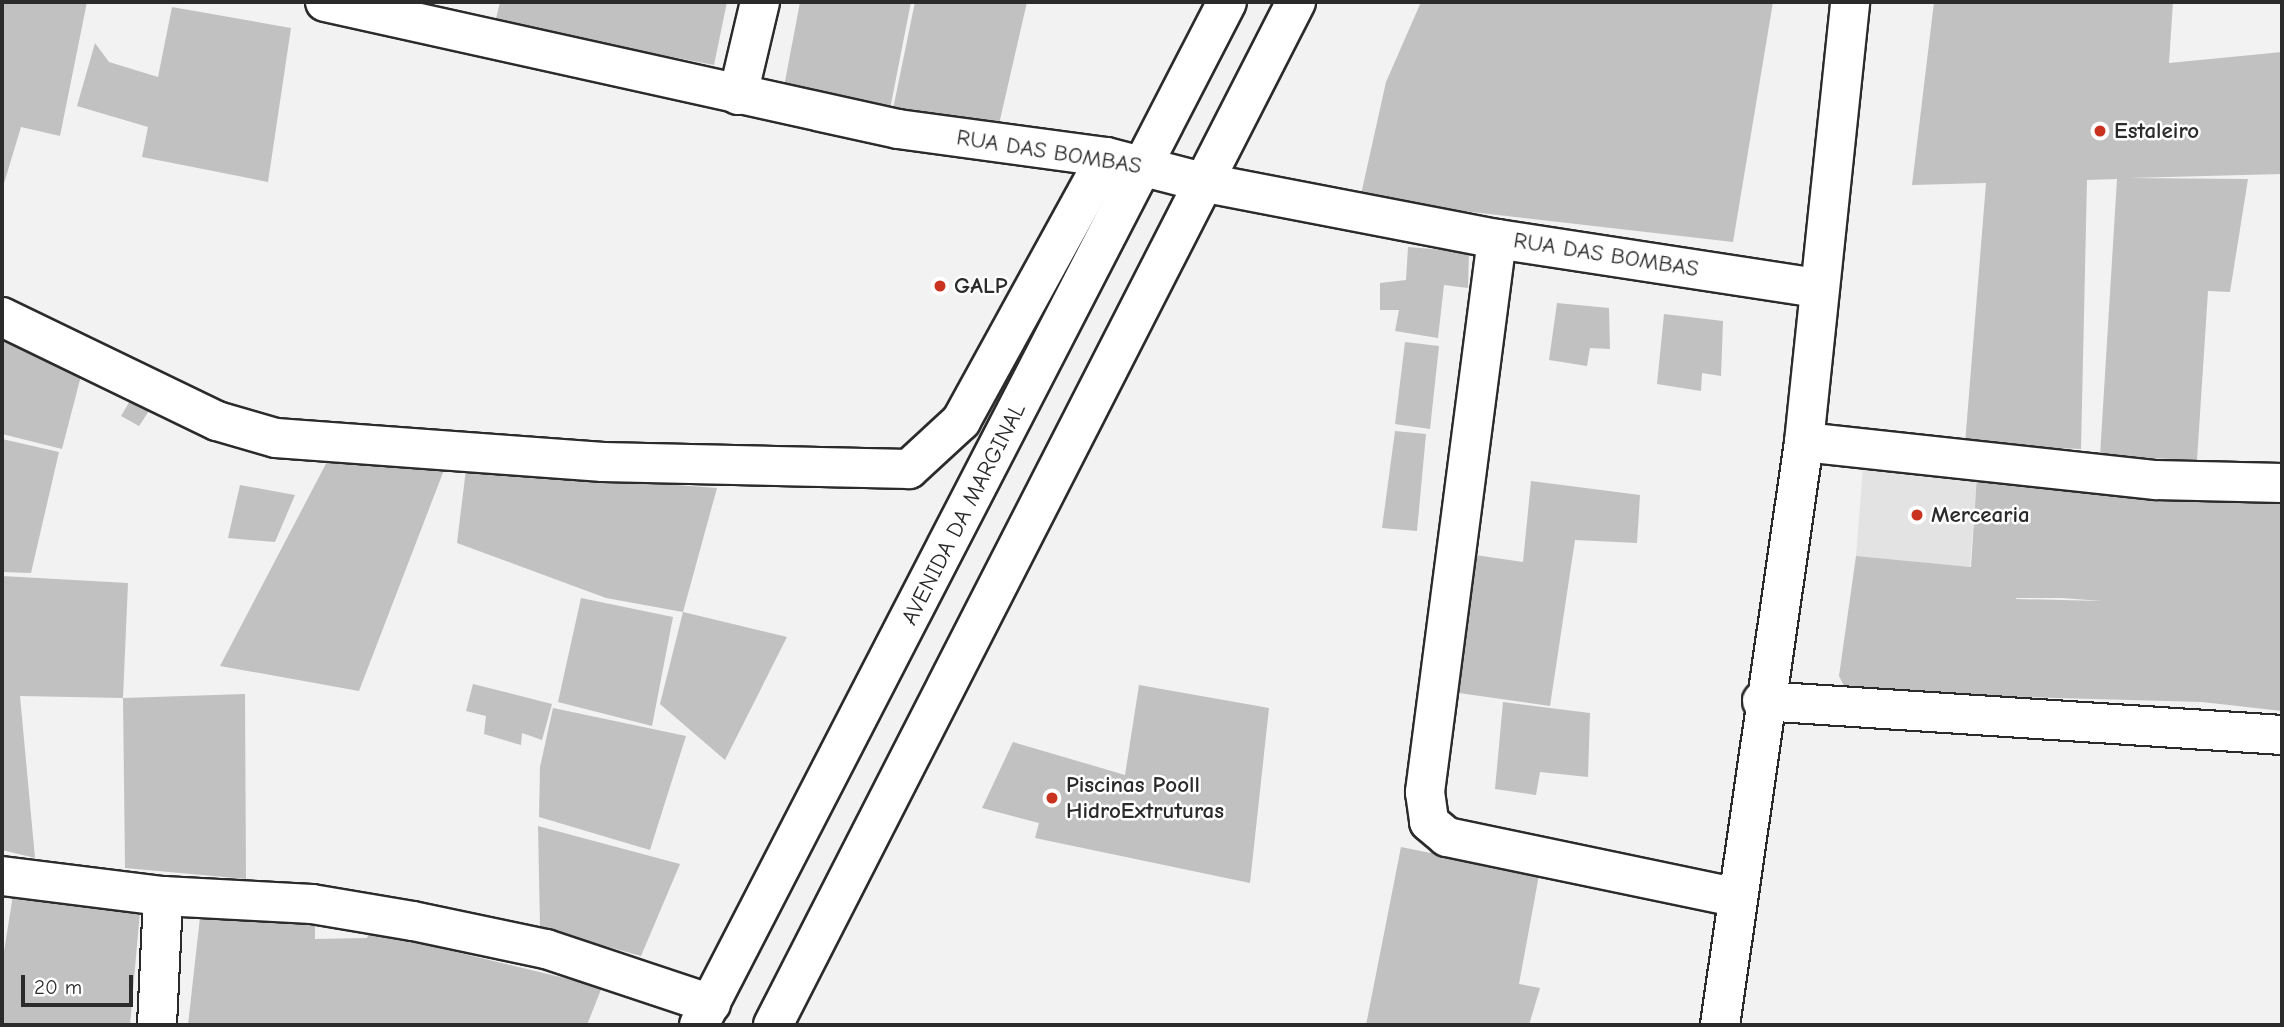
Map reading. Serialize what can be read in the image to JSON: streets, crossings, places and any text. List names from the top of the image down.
{
  "streets": {
    "street": ["RUA DAS BOMBAS", "AVENIDA DA MARGINAL"]
  },
  "crossings": [
    ["RUA DAS BOMBAS", "AVENIDA DA MARGINAL"]
  ],
  "places": [
    "Estaleiro",
    "GALP",
    "Mercearia",
    "Piscinas Pooll HidroExtruturas"
  ],
  "scale_bar": "20 m"
}
